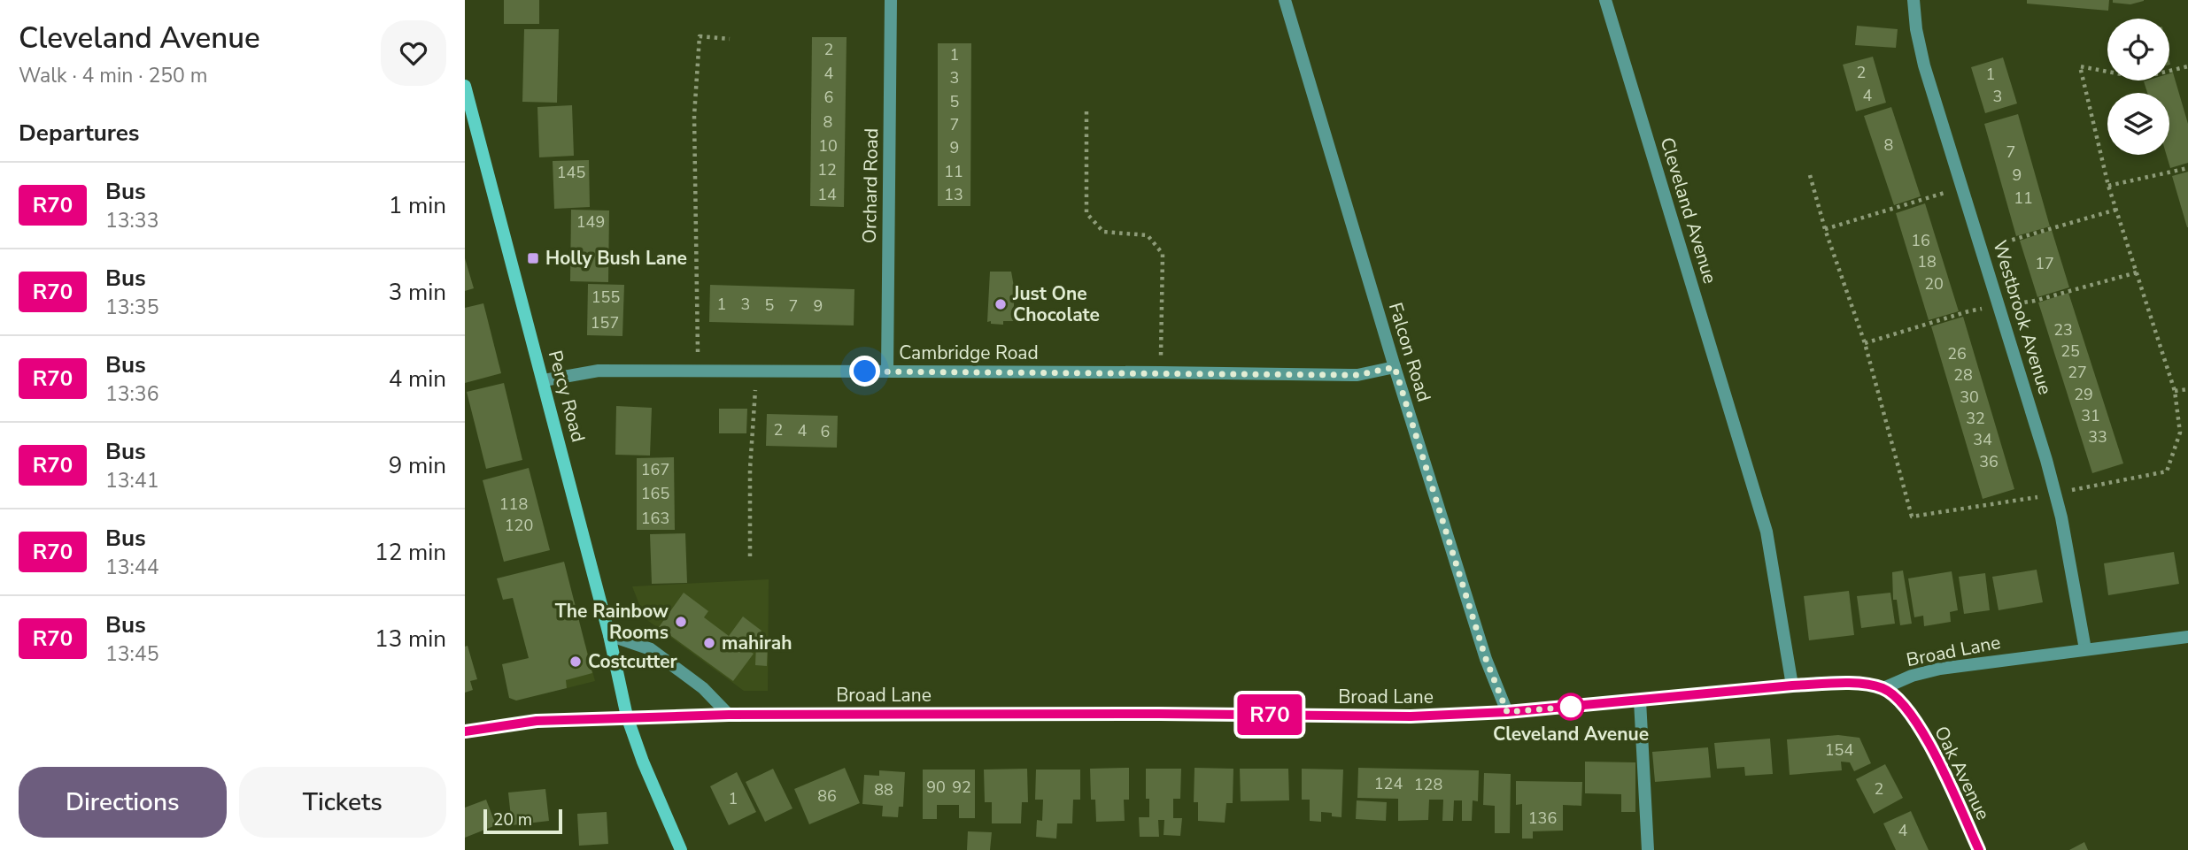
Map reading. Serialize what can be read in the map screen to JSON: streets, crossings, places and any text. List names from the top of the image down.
{
  "streets": {
    "street": [
      "Orchard Road",
      "Cleveland Avenue",
      "Westbrook Avenue",
      "Falcon Road",
      "Cambridge Road",
      "Percy Road",
      "Broad Lane",
      "Oak Avenue"
    ]
  },
  "crossings": [
    ["Orchard Road", "Cambridge Road"],
    ["Cleveland Avenue", "Broad Lane"],
    ["Westbrook Avenue", "Broad Lane"],
    ["Falcon Road", "Cambridge Road"],
    ["Falcon Road", "Broad Lane"],
    ["Cambridge Road", "Percy Road"],
    ["Percy Road", "Broad Lane"],
    ["Broad Lane", "Oak Avenue"]
  ],
  "places": {
    "transit": ["Holly Bush Lane"],
    "other": [
      "Just One Chocolate",
      "The Rainbow Rooms",
      "mahirah",
      "Costcutter",
      "Cleveland Avenue"
    ]
  },
  "lines": ["bus line R70"],
  "house_numbers": [
    "2",
    "1",
    "2",
    "4",
    "1",
    "3",
    "4",
    "3",
    "6",
    "5",
    "8",
    "7",
    "8",
    "10",
    "9",
    "7",
    "12",
    "11",
    "145",
    "9",
    "14",
    "13",
    "11",
    "149",
    "16",
    "18",
    "17",
    "20",
    "155",
    "1",
    "3",
    "5",
    "7",
    "9",
    "157",
    "23",
    "25",
    "26",
    "27",
    "28",
    "29",
    "30",
    "31",
    "32",
    "2",
    "4",
    "6",
    "33",
    "34",
    "36",
    "167",
    "165",
    "118",
    "163",
    "120",
    "154",
    "124",
    "128",
    "90",
    "92",
    "2",
    "88",
    "86",
    "1",
    "136",
    "4"
  ],
  "scale_bar": "20 m",
  "page": {
    "heading": [
      ["Cleveland Avenue", "Walk · 4 min · 250 m"],
      "Departures"
    ],
    "on_map": "R70",
    "list": [
      {
        "mark": "R70",
        "name": "Bus",
        "note": "13:33",
        "value": "1 min"
      },
      {
        "mark": "R70",
        "name": "Bus",
        "note": "13:35",
        "value": "3 min"
      },
      {
        "mark": "R70",
        "name": "Bus",
        "note": "13:36",
        "value": "4 min"
      },
      {
        "mark": "R70",
        "name": "Bus",
        "note": "13:41",
        "value": "9 min"
      },
      {
        "mark": "R70",
        "name": "Bus",
        "note": "13:44",
        "value": "12 min"
      },
      {
        "mark": "R70",
        "name": "Bus",
        "note": "13:45",
        "value": "13 min"
      }
    ],
    "buttons": ["Directions", "Tickets"],
    "scale": "20 m"
  }
}
